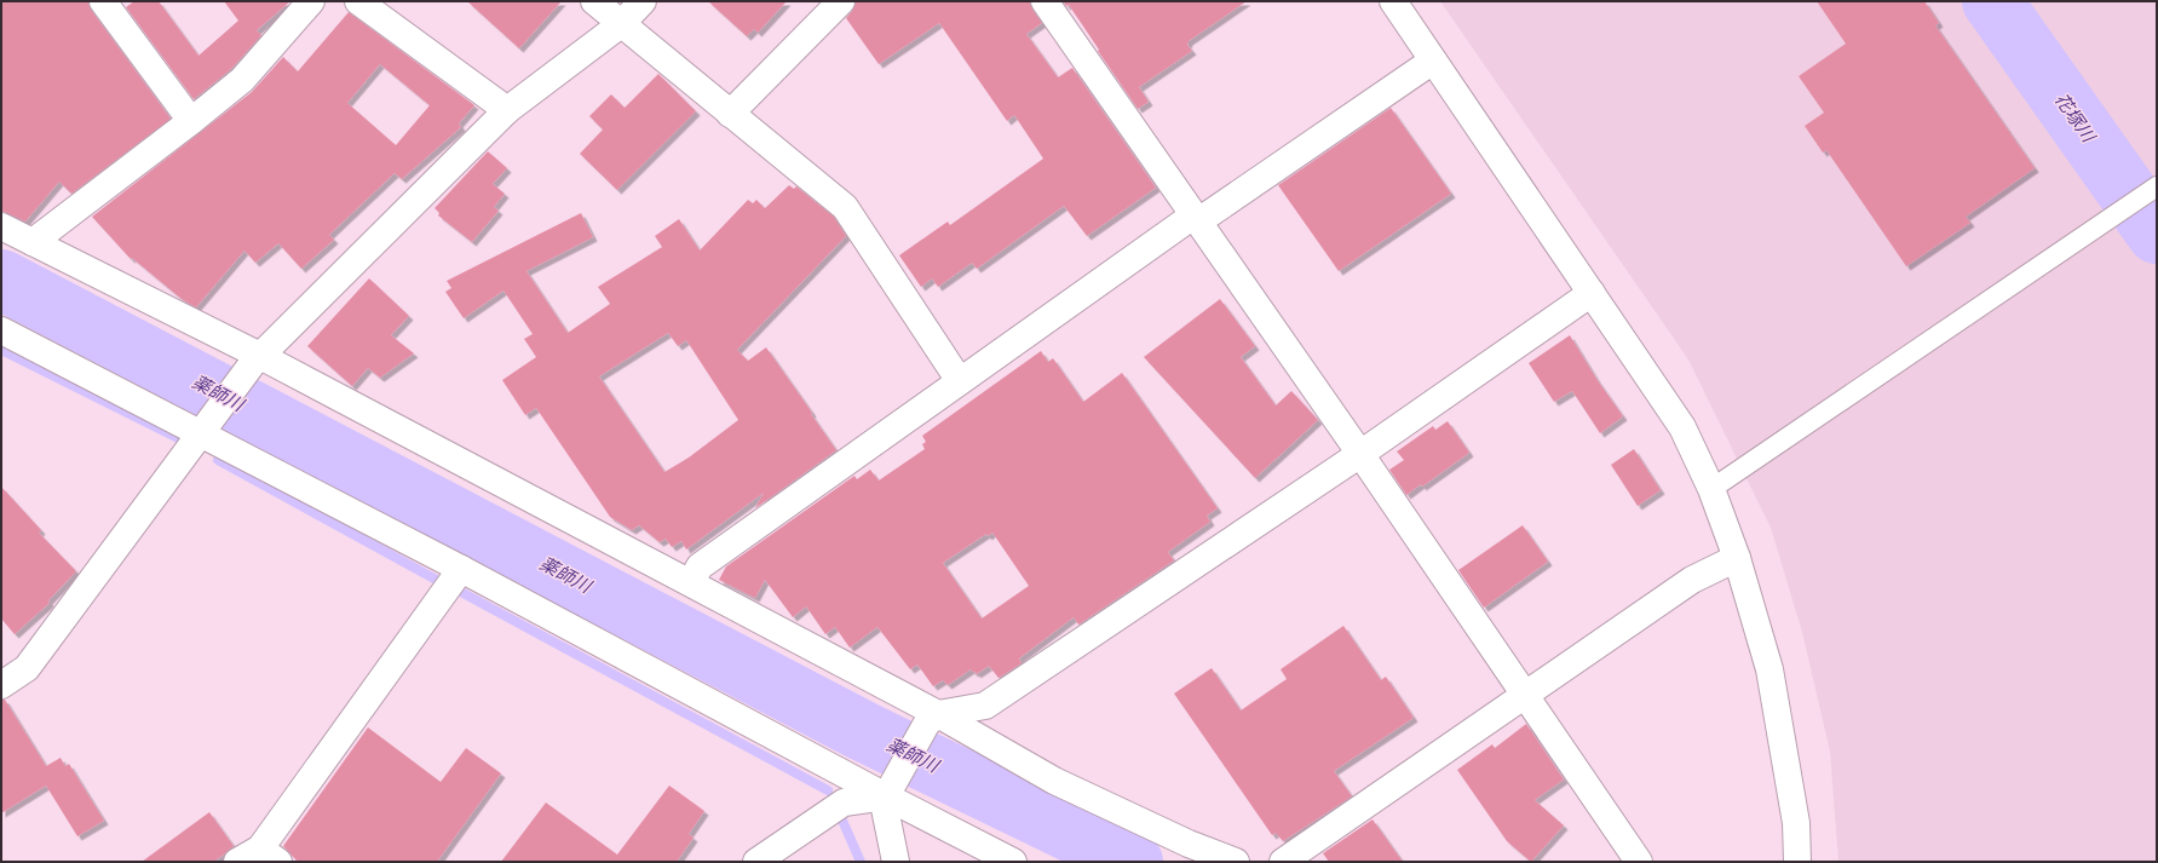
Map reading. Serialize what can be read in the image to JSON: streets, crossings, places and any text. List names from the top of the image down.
{
  "water": ["花塚川", "薬師川"]
}
